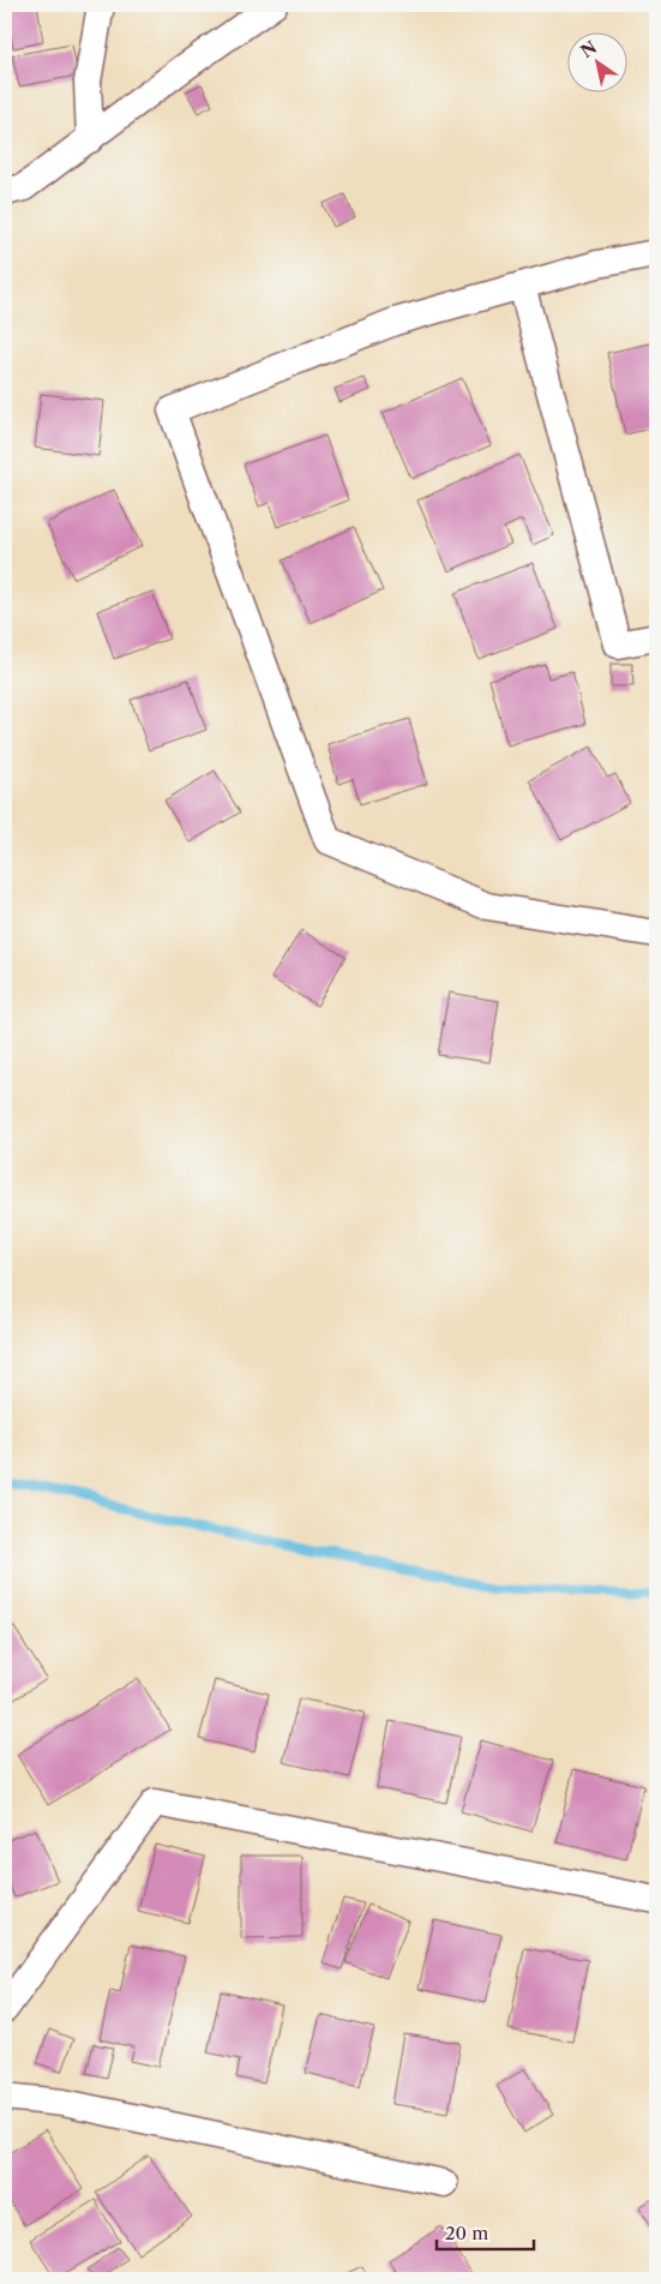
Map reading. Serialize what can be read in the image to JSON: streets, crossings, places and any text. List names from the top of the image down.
{
  "scale_bar": "20 m",
  "north": "top left"
}
